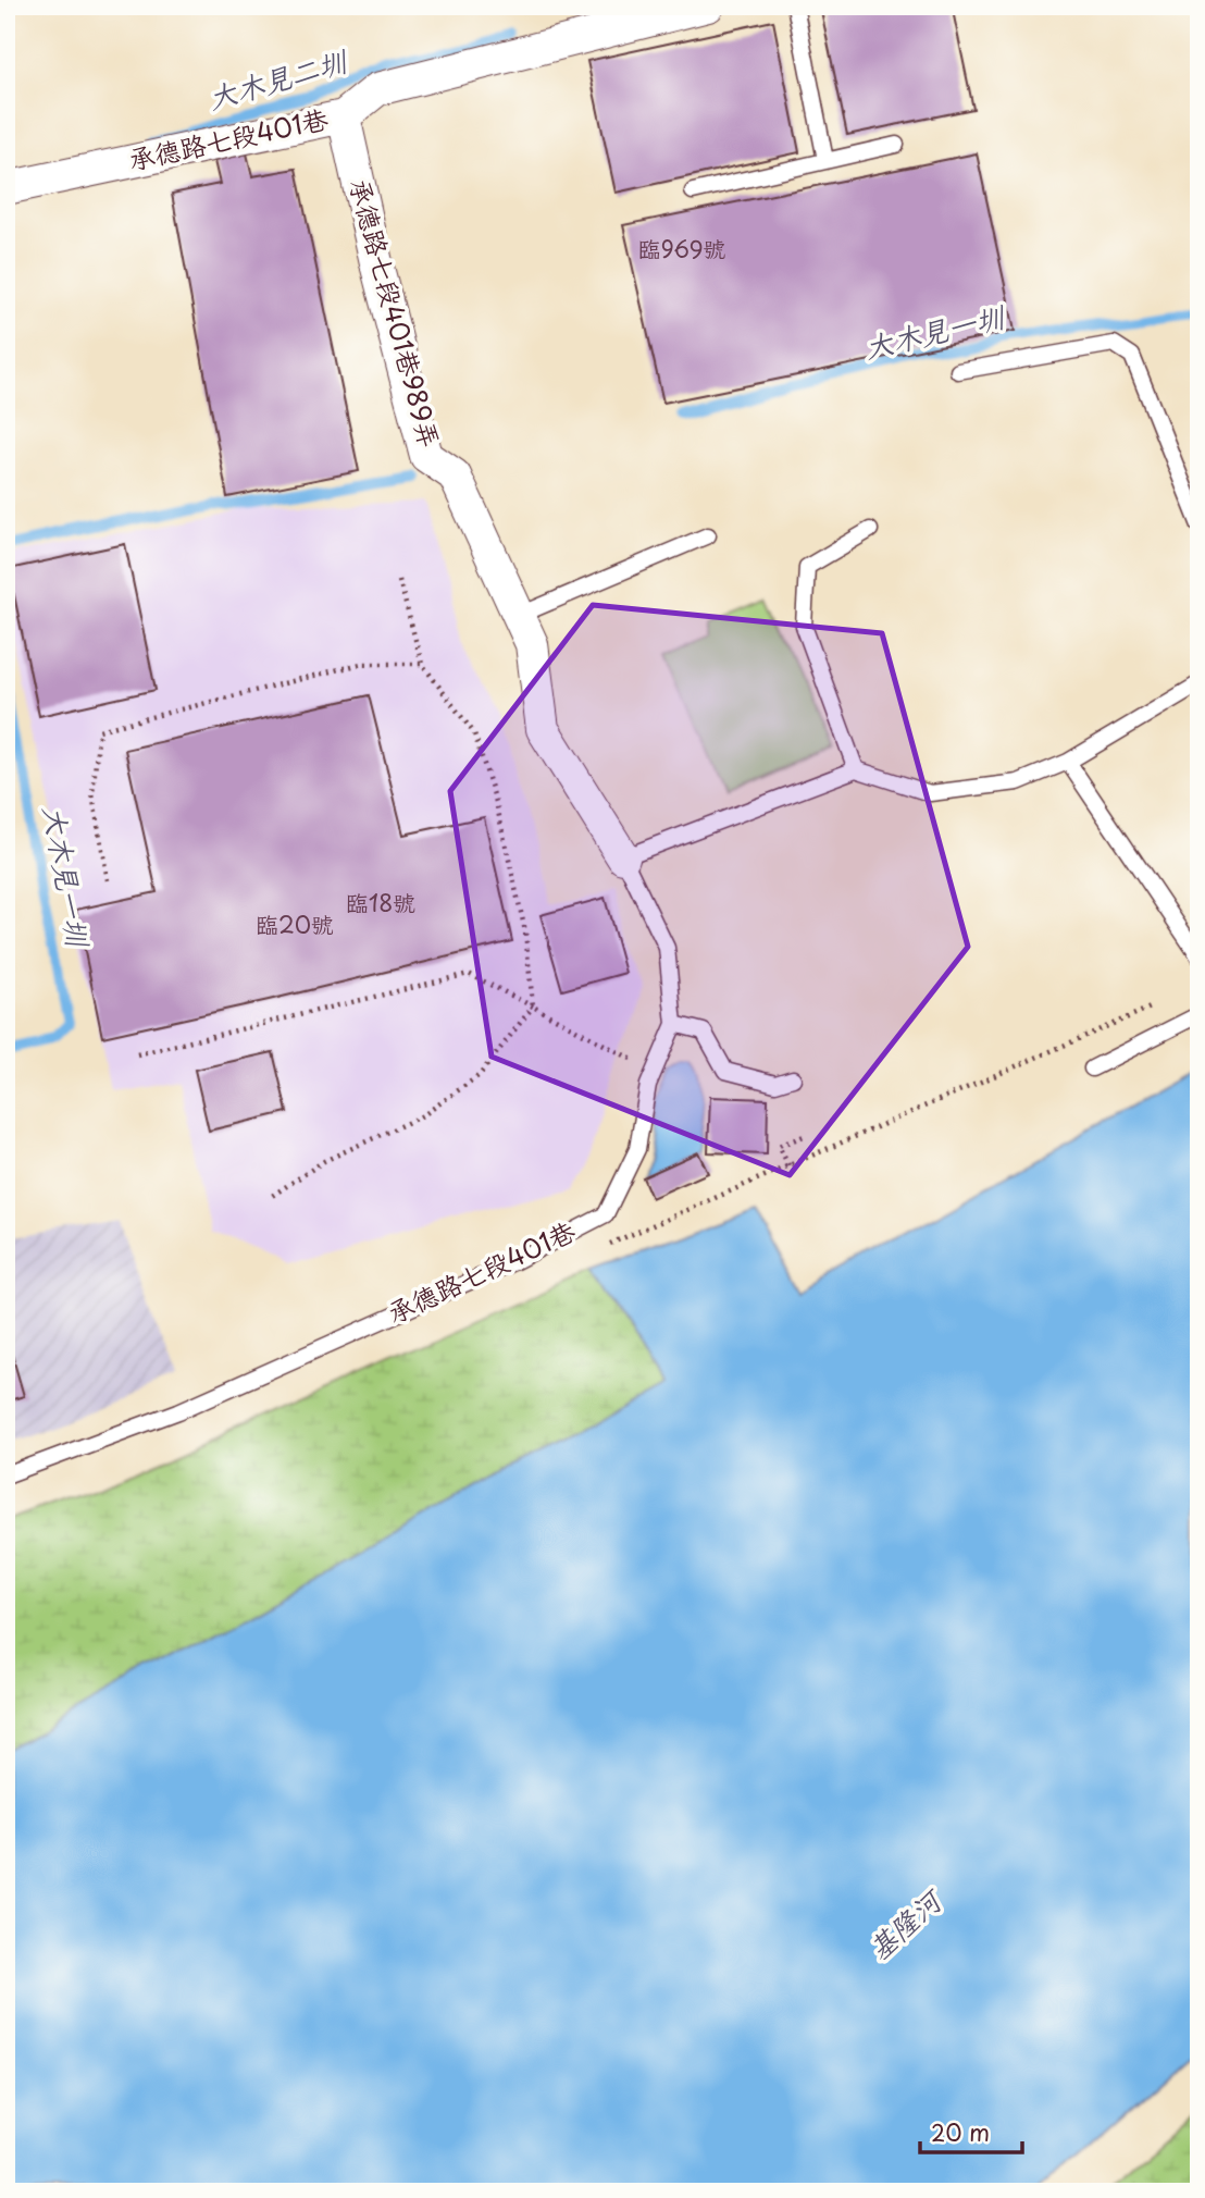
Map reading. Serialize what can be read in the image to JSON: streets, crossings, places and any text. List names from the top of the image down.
{
  "streets": {
    "street": ["承德路七段401巷", "承德路七段401巷989弄"]
  },
  "crossings": [
    ["承德路七段401巷", "承德路七段401巷989弄"]
  ],
  "water": ["大木見二圳", "大木見一圳", "基隆河"],
  "house_numbers": ["臨969號", "臨18號", "臨20號"],
  "scale_bar": "20 m"
}
